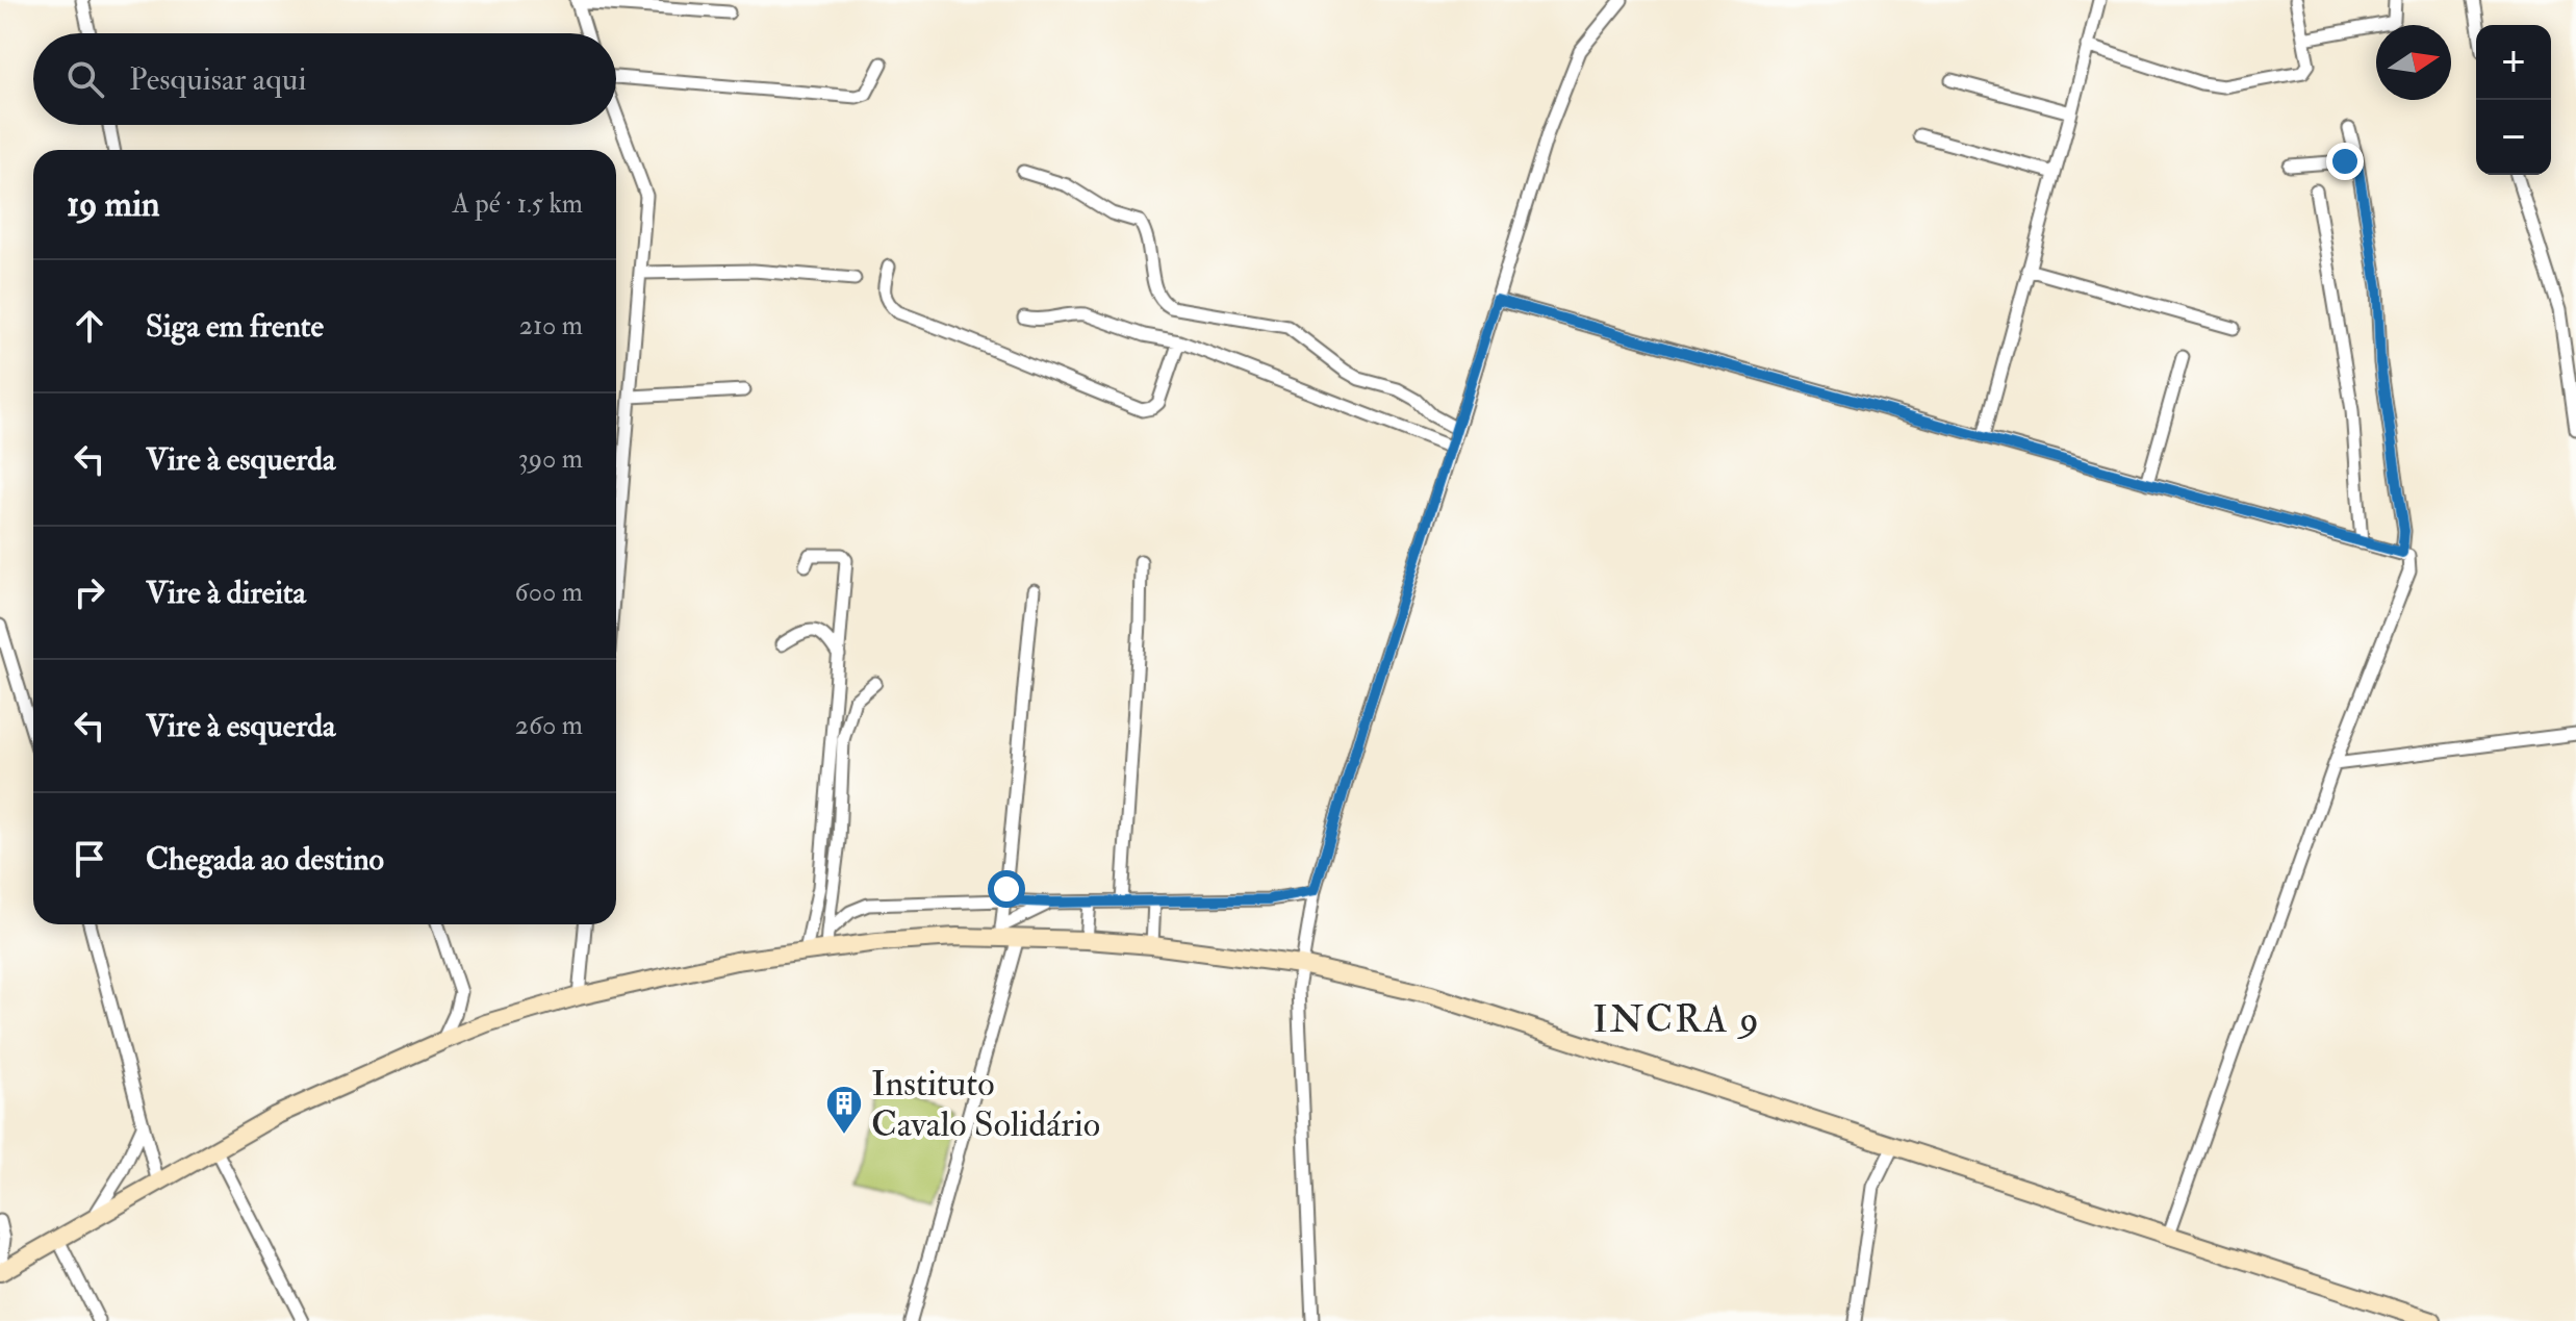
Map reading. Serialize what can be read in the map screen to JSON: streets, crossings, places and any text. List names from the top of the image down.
{
  "districts": ["INCRA 9"],
  "places": {
    "building": ["Instituto Cavalo Solidário"]
  },
  "north": "right",
  "page": {
    "map_buttons": ["+", "−"],
    "search": "Pesquisar aqui",
    "heading": ["19 min", "A pé · 1.5 km"],
    "list": [
      ["Siga em frente", "210 m"],
      ["Vire à esquerda", "390 m"],
      ["Vire à direita", "600 m"],
      ["Vire à esquerda", "260 m"],
      "Chegada ao destino"
    ]
  }
}
